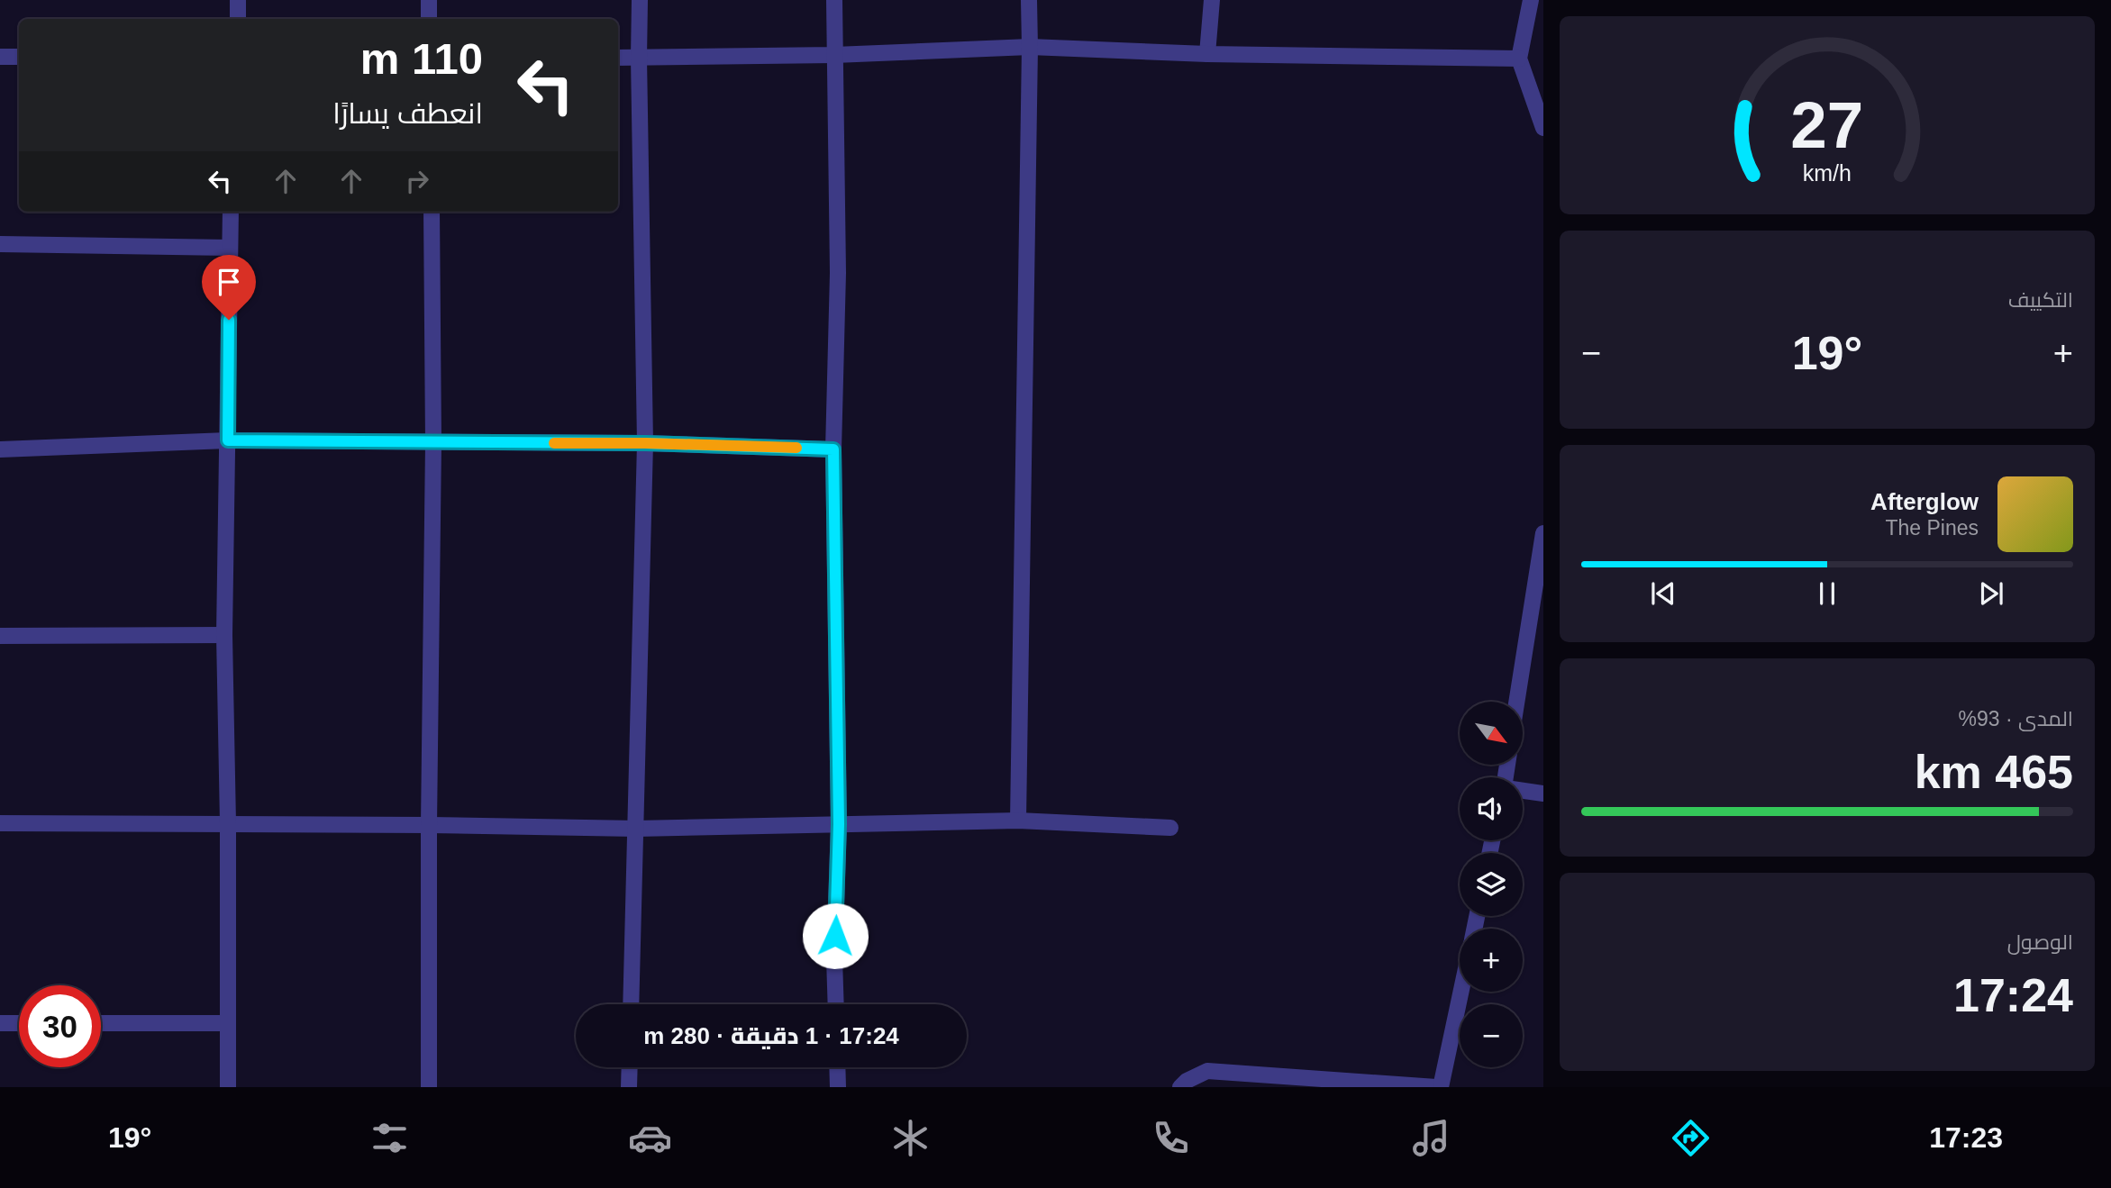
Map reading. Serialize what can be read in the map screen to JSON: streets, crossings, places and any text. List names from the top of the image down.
{
  "north": "bottom right",
  "page": {
    "turn": ["110 m", "انعطف يسارًا"],
    "tile": [
      "التكييف",
      ["المدى · 93%", "465 km"],
      ["الوصول", "17:24"]
    ],
    "heat": ["−", "19°", "+"],
    "song": ["Afterglow", "The Pines"],
    "map_buttons": ["+", "−"],
    "limit": "30",
    "trip": "17:24 · 1 دقيقة · 280 m",
    "tabs": ["17:23", "19°"],
    "gauge": ["27", "km/h"]
  }
}
